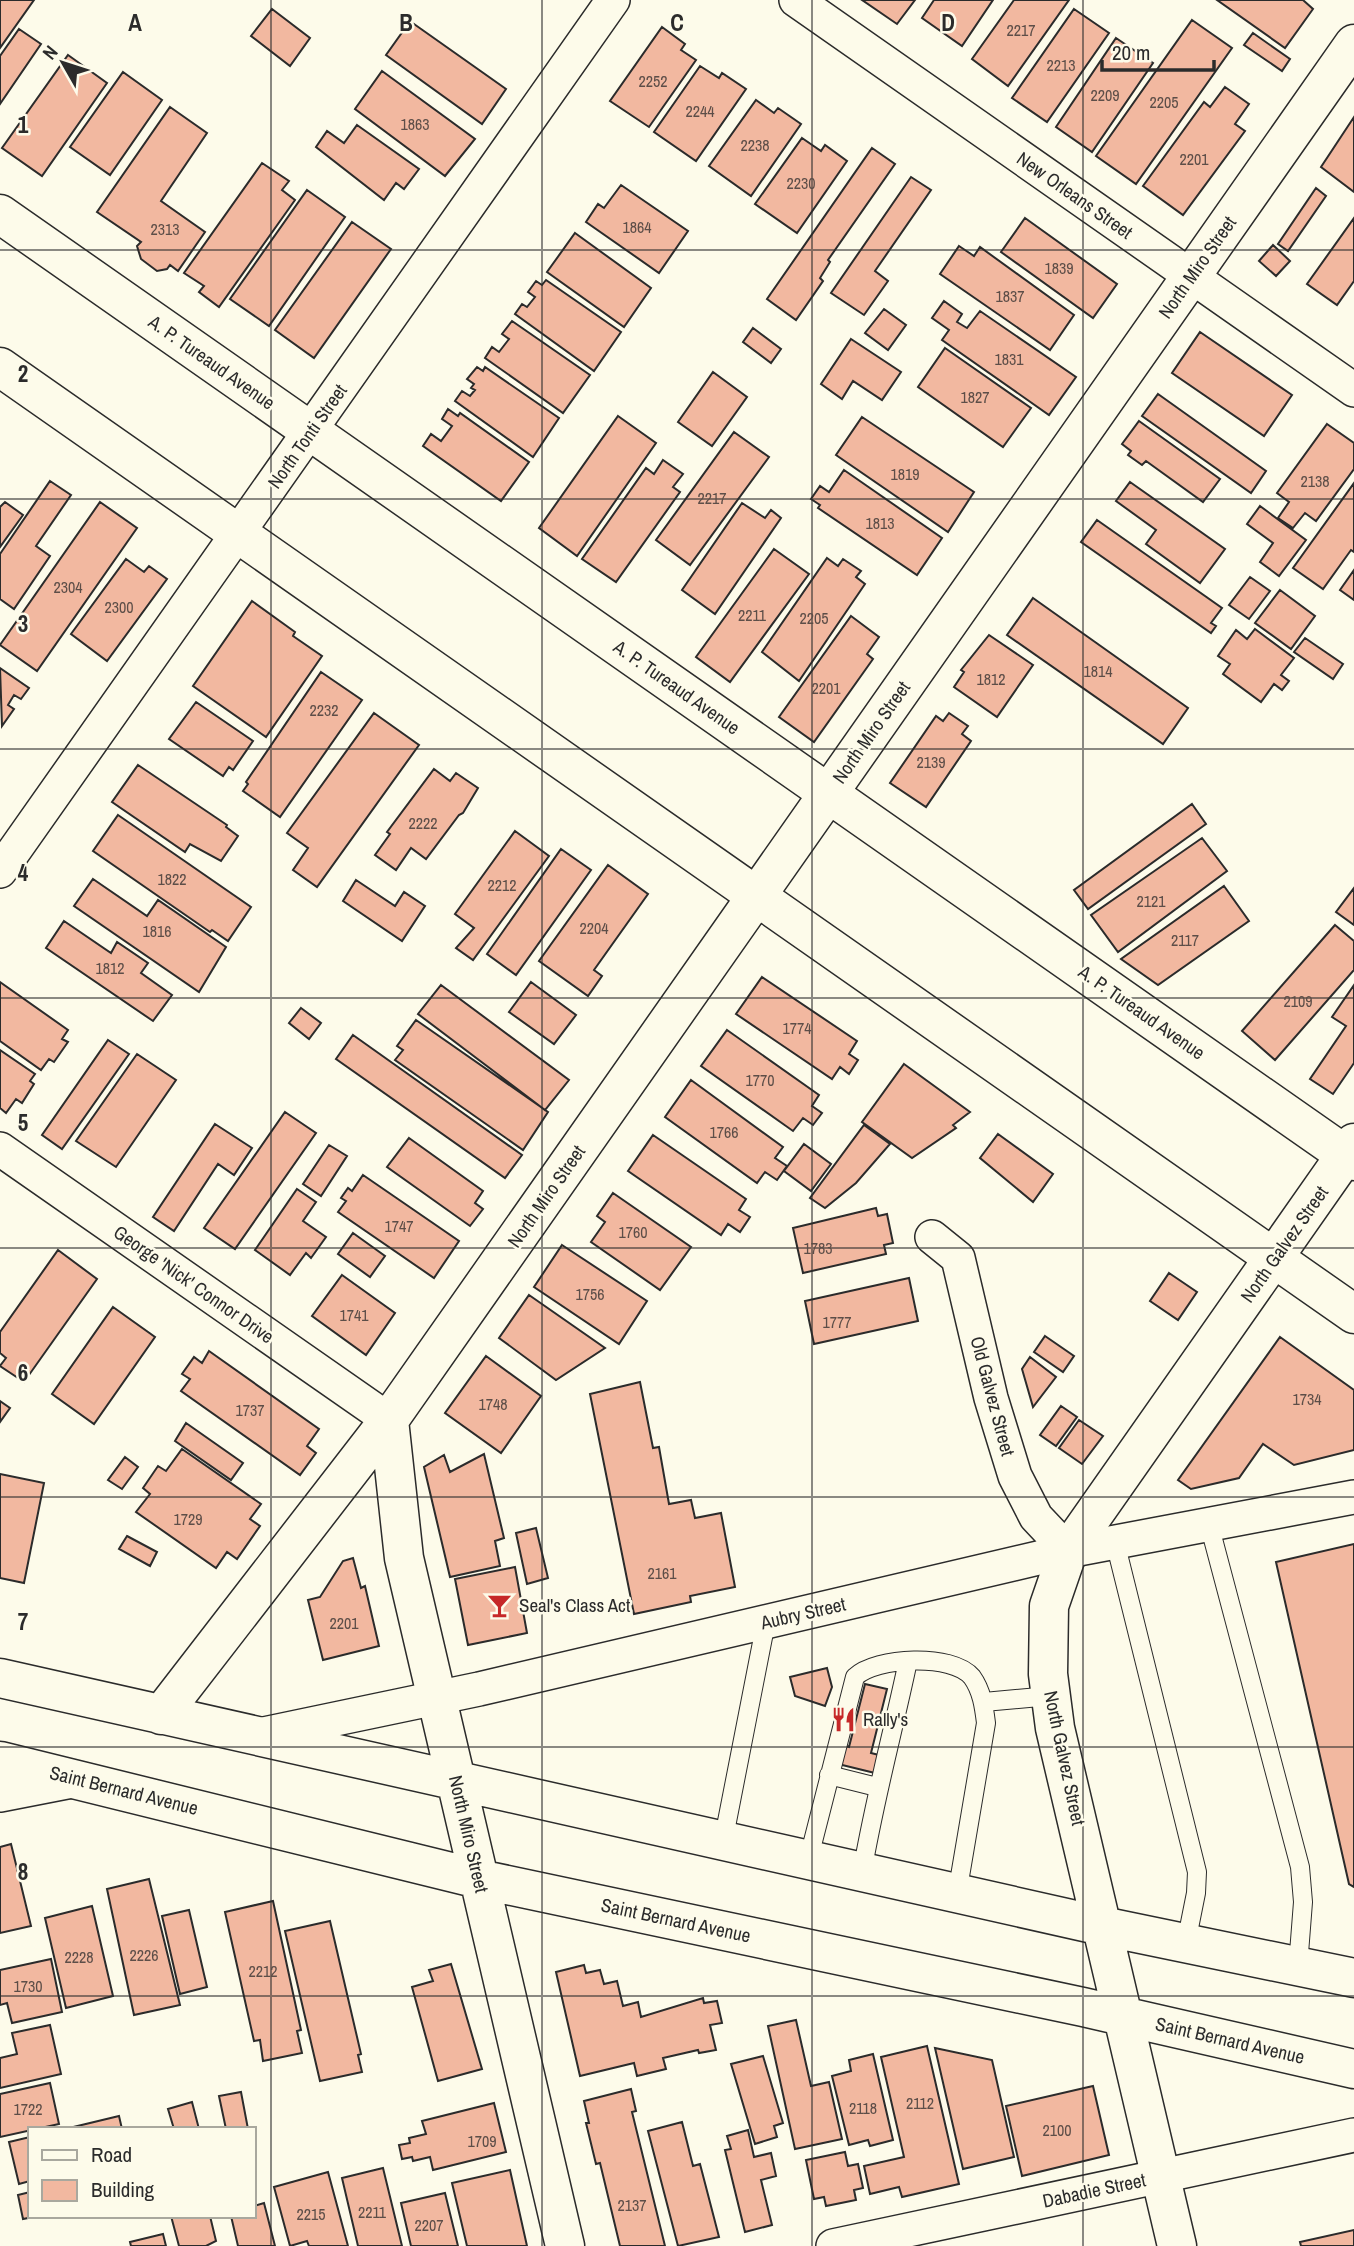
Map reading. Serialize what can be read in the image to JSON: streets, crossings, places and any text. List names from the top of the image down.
{
  "streets": {
    "street": [
      "New Orleans Street",
      "North Miro Street",
      "A. P. Tureaud Avenue",
      "North Tonti Street",
      "North Galvez Street",
      "George 'Nick' Connor Drive",
      "Old Galvez Street",
      "Aubry Street",
      "Saint Bernard Avenue",
      "Dabadie Street"
    ]
  },
  "crossings": [
    ["New Orleans Street", "North Miro Street"],
    ["North Miro Street", "A. P. Tureaud Avenue"],
    ["North Miro Street", "George 'Nick' Connor Drive"],
    ["North Miro Street", "Aubry Street"],
    ["North Miro Street", "Saint Bernard Avenue"],
    ["A. P. Tureaud Avenue", "North Tonti Street"],
    ["A. P. Tureaud Avenue", "North Galvez Street"],
    ["North Galvez Street", "Old Galvez Street"],
    ["North Galvez Street", "Aubry Street"],
    ["North Galvez Street", "Saint Bernard Avenue"],
    ["North Galvez Street", "Dabadie Street"],
    ["Old Galvez Street", "Aubry Street"]
  ],
  "places": {
    "bar": ["Seal's Class Act"],
    "restaurant": ["Rally's"]
  },
  "house_numbers": [
    "2217",
    "2213",
    "2252",
    "2209",
    "2205",
    "2244",
    "1863",
    "2238",
    "2201",
    "2230",
    "1864",
    "2313",
    "1839",
    "1837",
    "1831",
    "1827",
    "1819",
    "2138",
    "2217",
    "1813",
    "2304",
    "2300",
    "2211",
    "2205",
    "1814",
    "1812",
    "2201",
    "2232",
    "2139",
    "2222",
    "1822",
    "2212",
    "2121",
    "2204",
    "1816",
    "2117",
    "1812",
    "2109",
    "1774",
    "1770",
    "1766",
    "1747",
    "1760",
    "1783",
    "1756",
    "1741",
    "1777",
    "1734",
    "1748",
    "1737",
    "1729",
    "2161",
    "2201",
    "2226",
    "2228",
    "2212",
    "1730",
    "2112",
    "2118",
    "1722",
    "2100",
    "1709",
    "2137",
    "2211",
    "2215",
    "2207"
  ],
  "legend": ["Road", "Building"],
  "scale_bar": "20 m",
  "north": "top left",
  "grid": {
    "columns": [
      "A",
      "B",
      "C",
      "D"
    ],
    "rows": [
      "1",
      "2",
      "3",
      "4",
      "5",
      "6",
      "7",
      "8"
    ]
  }
}
